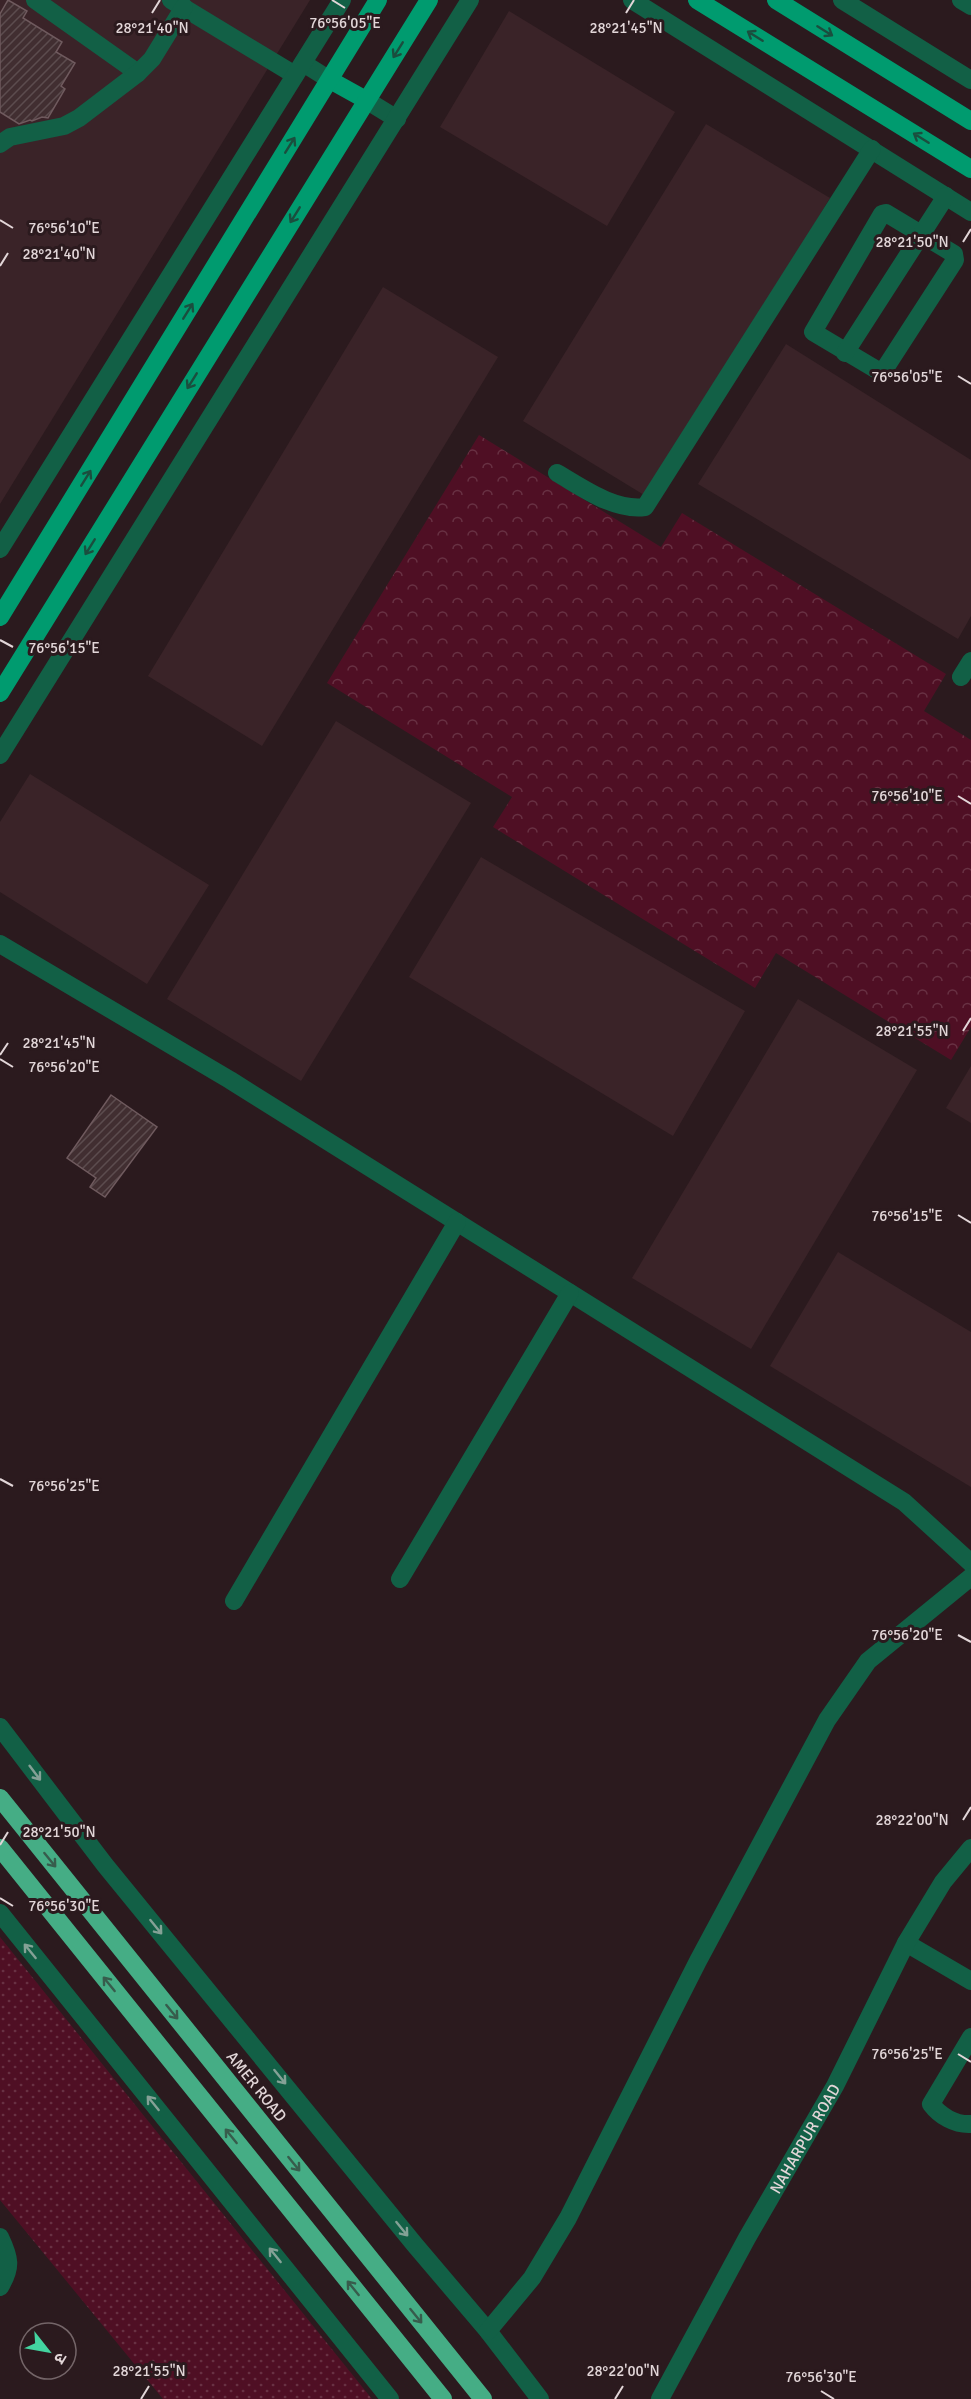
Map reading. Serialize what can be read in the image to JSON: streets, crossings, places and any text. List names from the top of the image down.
{
  "streets": {
    "highway": ["AMER ROAD"],
    "street": ["NAHARPUR ROAD"]
  },
  "north": "bottom right",
  "coordinates": [
    "76°56'05\"E",
    "28°21'40\"N",
    "28°21'45\"N",
    "76°56'10\"E",
    "28°21'50\"N",
    "76°56'15\"E",
    "28°21'55\"N",
    "76°56'20\"E",
    "76°56'25\"E",
    "28°22'00\"N",
    "76°56'30\"E"
  ]
}
